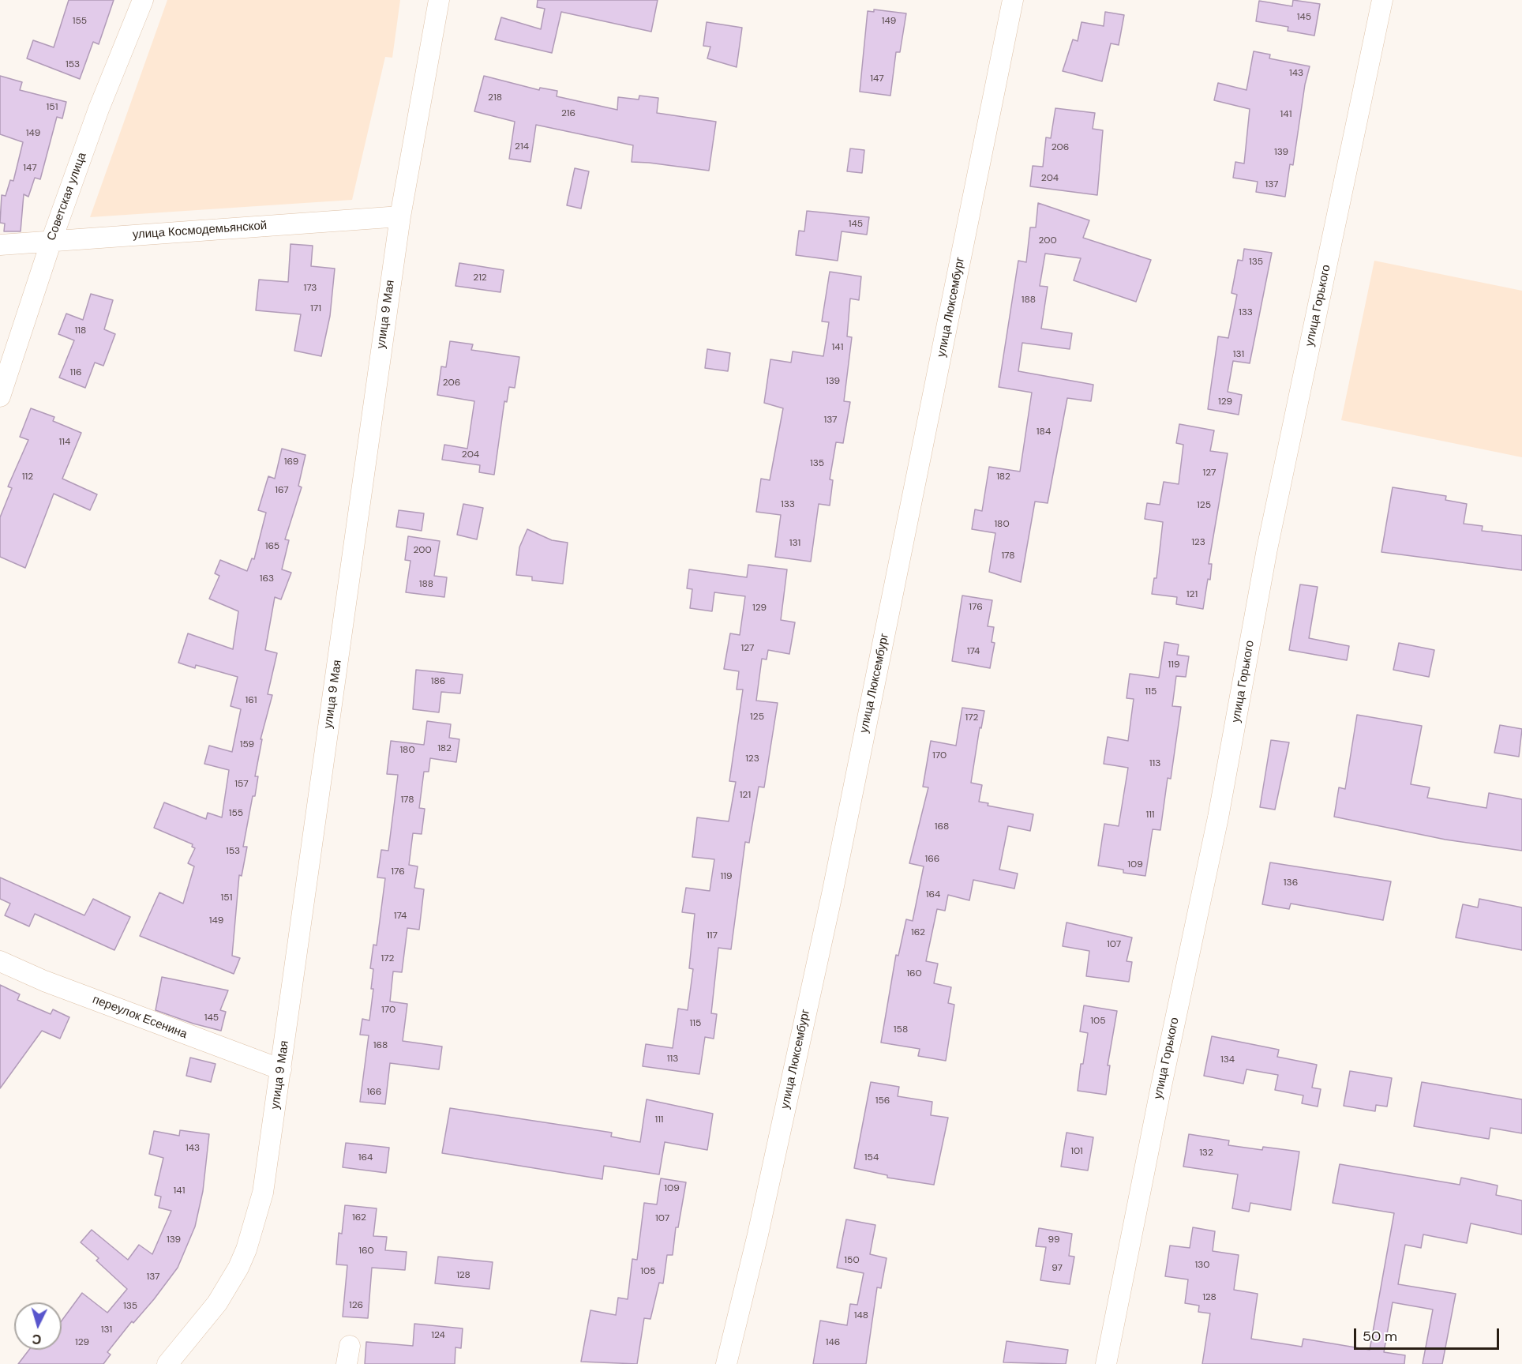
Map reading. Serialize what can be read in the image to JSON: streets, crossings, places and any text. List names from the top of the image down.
{
  "streets": {
    "street": [
      "Советская улица",
      "улица Космодемьянской",
      "улица Горького",
      "улица Люксембург",
      "улица 9 Мая",
      "переулок Есенина"
    ]
  },
  "crossings": [
    ["Советская улица", "улица Космодемьянской"],
    ["улица Космодемьянской", "улица 9 Мая"],
    ["улица 9 Мая", "переулок Есенина"]
  ],
  "house_numbers": [
    "145",
    "155",
    "149",
    "153",
    "143",
    "147",
    "218",
    "151",
    "216",
    "141",
    "149",
    "214",
    "206",
    "139",
    "147",
    "204",
    "137",
    "145",
    "200",
    "135",
    "212",
    "173",
    "188",
    "171",
    "133",
    "118",
    "141",
    "131",
    "116",
    "139",
    "206",
    "129",
    "137",
    "184",
    "114",
    "204",
    "169",
    "135",
    "127",
    "112",
    "182",
    "167",
    "133",
    "125",
    "180",
    "123",
    "131",
    "165",
    "200",
    "178",
    "163",
    "188",
    "121",
    "176",
    "129",
    "127",
    "174",
    "119",
    "186",
    "115",
    "161",
    "125",
    "172",
    "159",
    "182",
    "180",
    "170",
    "123",
    "113",
    "157",
    "121",
    "178",
    "155",
    "111",
    "168",
    "153",
    "166",
    "109",
    "176",
    "119",
    "136",
    "164",
    "151",
    "174",
    "149",
    "162",
    "117",
    "107",
    "172",
    "160",
    "170",
    "145",
    "105",
    "115",
    "158",
    "168",
    "113",
    "134",
    "166",
    "156",
    "111",
    "143",
    "101",
    "132",
    "164",
    "154",
    "109",
    "141",
    "162",
    "107",
    "139",
    "99",
    "160",
    "150",
    "130",
    "97",
    "105",
    "128",
    "137",
    "128",
    "126",
    "135",
    "148",
    "131",
    "124",
    "129",
    "146"
  ],
  "scale_bar": "50 m",
  "north": "bottom"
}
